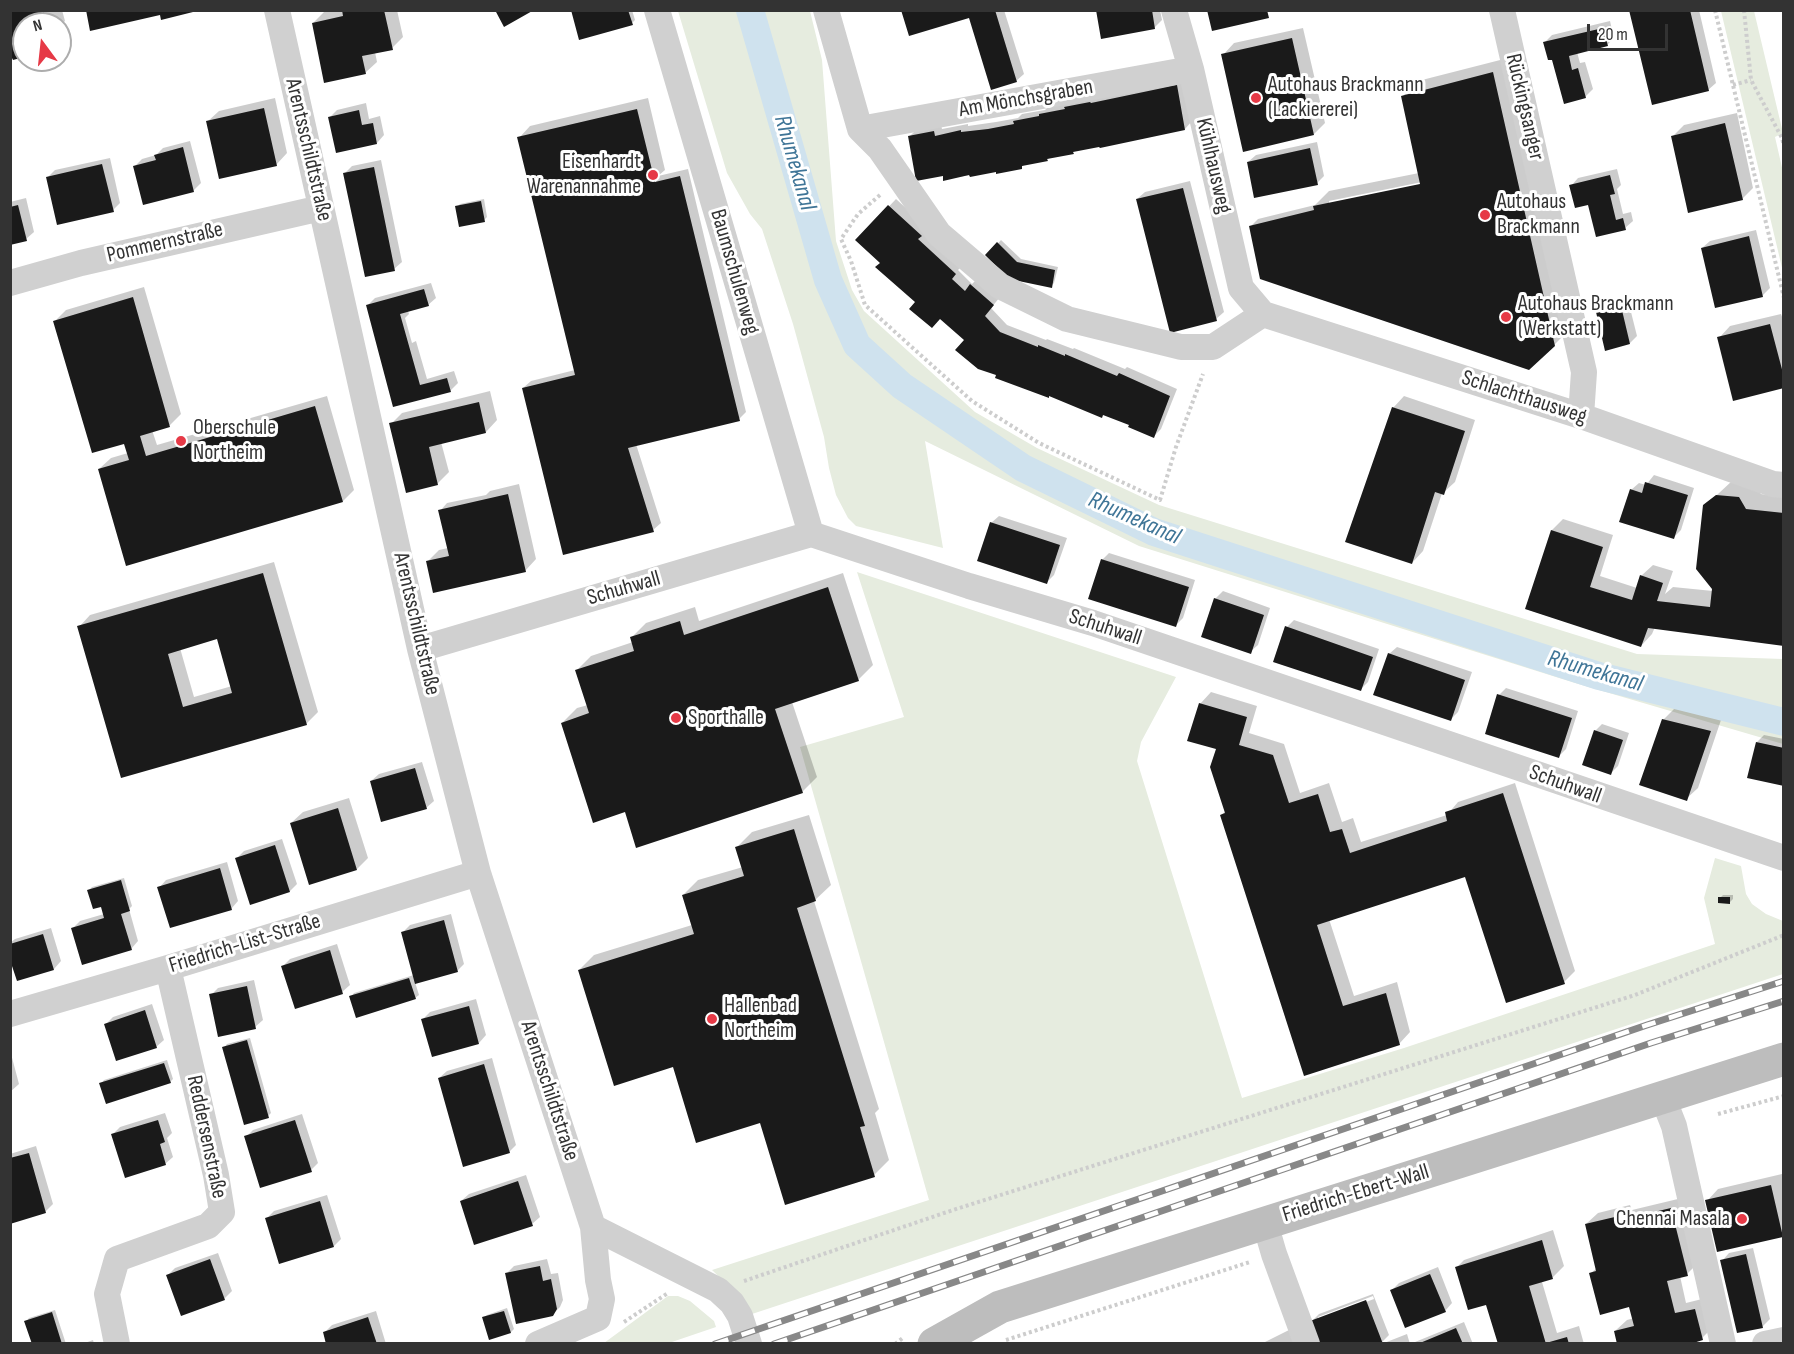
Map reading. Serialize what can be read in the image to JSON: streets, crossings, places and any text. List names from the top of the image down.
{
  "streets": {
    "main road": ["Friedrich-Ebert-Wall"],
    "street": [
      "Am Mönchsgraben",
      "Rückingsanger",
      "Arentsschildtstraße",
      "Kühlhausweg",
      "Pommernstraße",
      "Baumschulenweg",
      "Schlachthausweg",
      "Schuhwall",
      "Friedrich-List-Straße",
      "Reddersenstraße"
    ]
  },
  "crossings": [
    ["Am Mönchsgraben", "Kühlhausweg"],
    ["Rückingsanger", "Schlachthausweg"],
    ["Arentsschildtstraße", "Pommernstraße"],
    ["Arentsschildtstraße", "Schuhwall"],
    ["Arentsschildtstraße", "Friedrich-List-Straße"],
    ["Kühlhausweg", "Schlachthausweg"],
    ["Baumschulenweg", "Schuhwall"],
    ["Friedrich-List-Straße", "Reddersenstraße"]
  ],
  "water": ["Rhumekanal"],
  "places": [
    "Autohaus Brackmann (Lackiererei)",
    "Eisenhardt Warenannahme",
    "Autohaus Brackmann",
    "Autohaus Brackmann (Werkstatt)",
    "Oberschule Northeim",
    "Sporthalle",
    "Hallenbad Northeim",
    "Chennai Masala"
  ],
  "scale_bar": "20 m",
  "north": "top"
}
